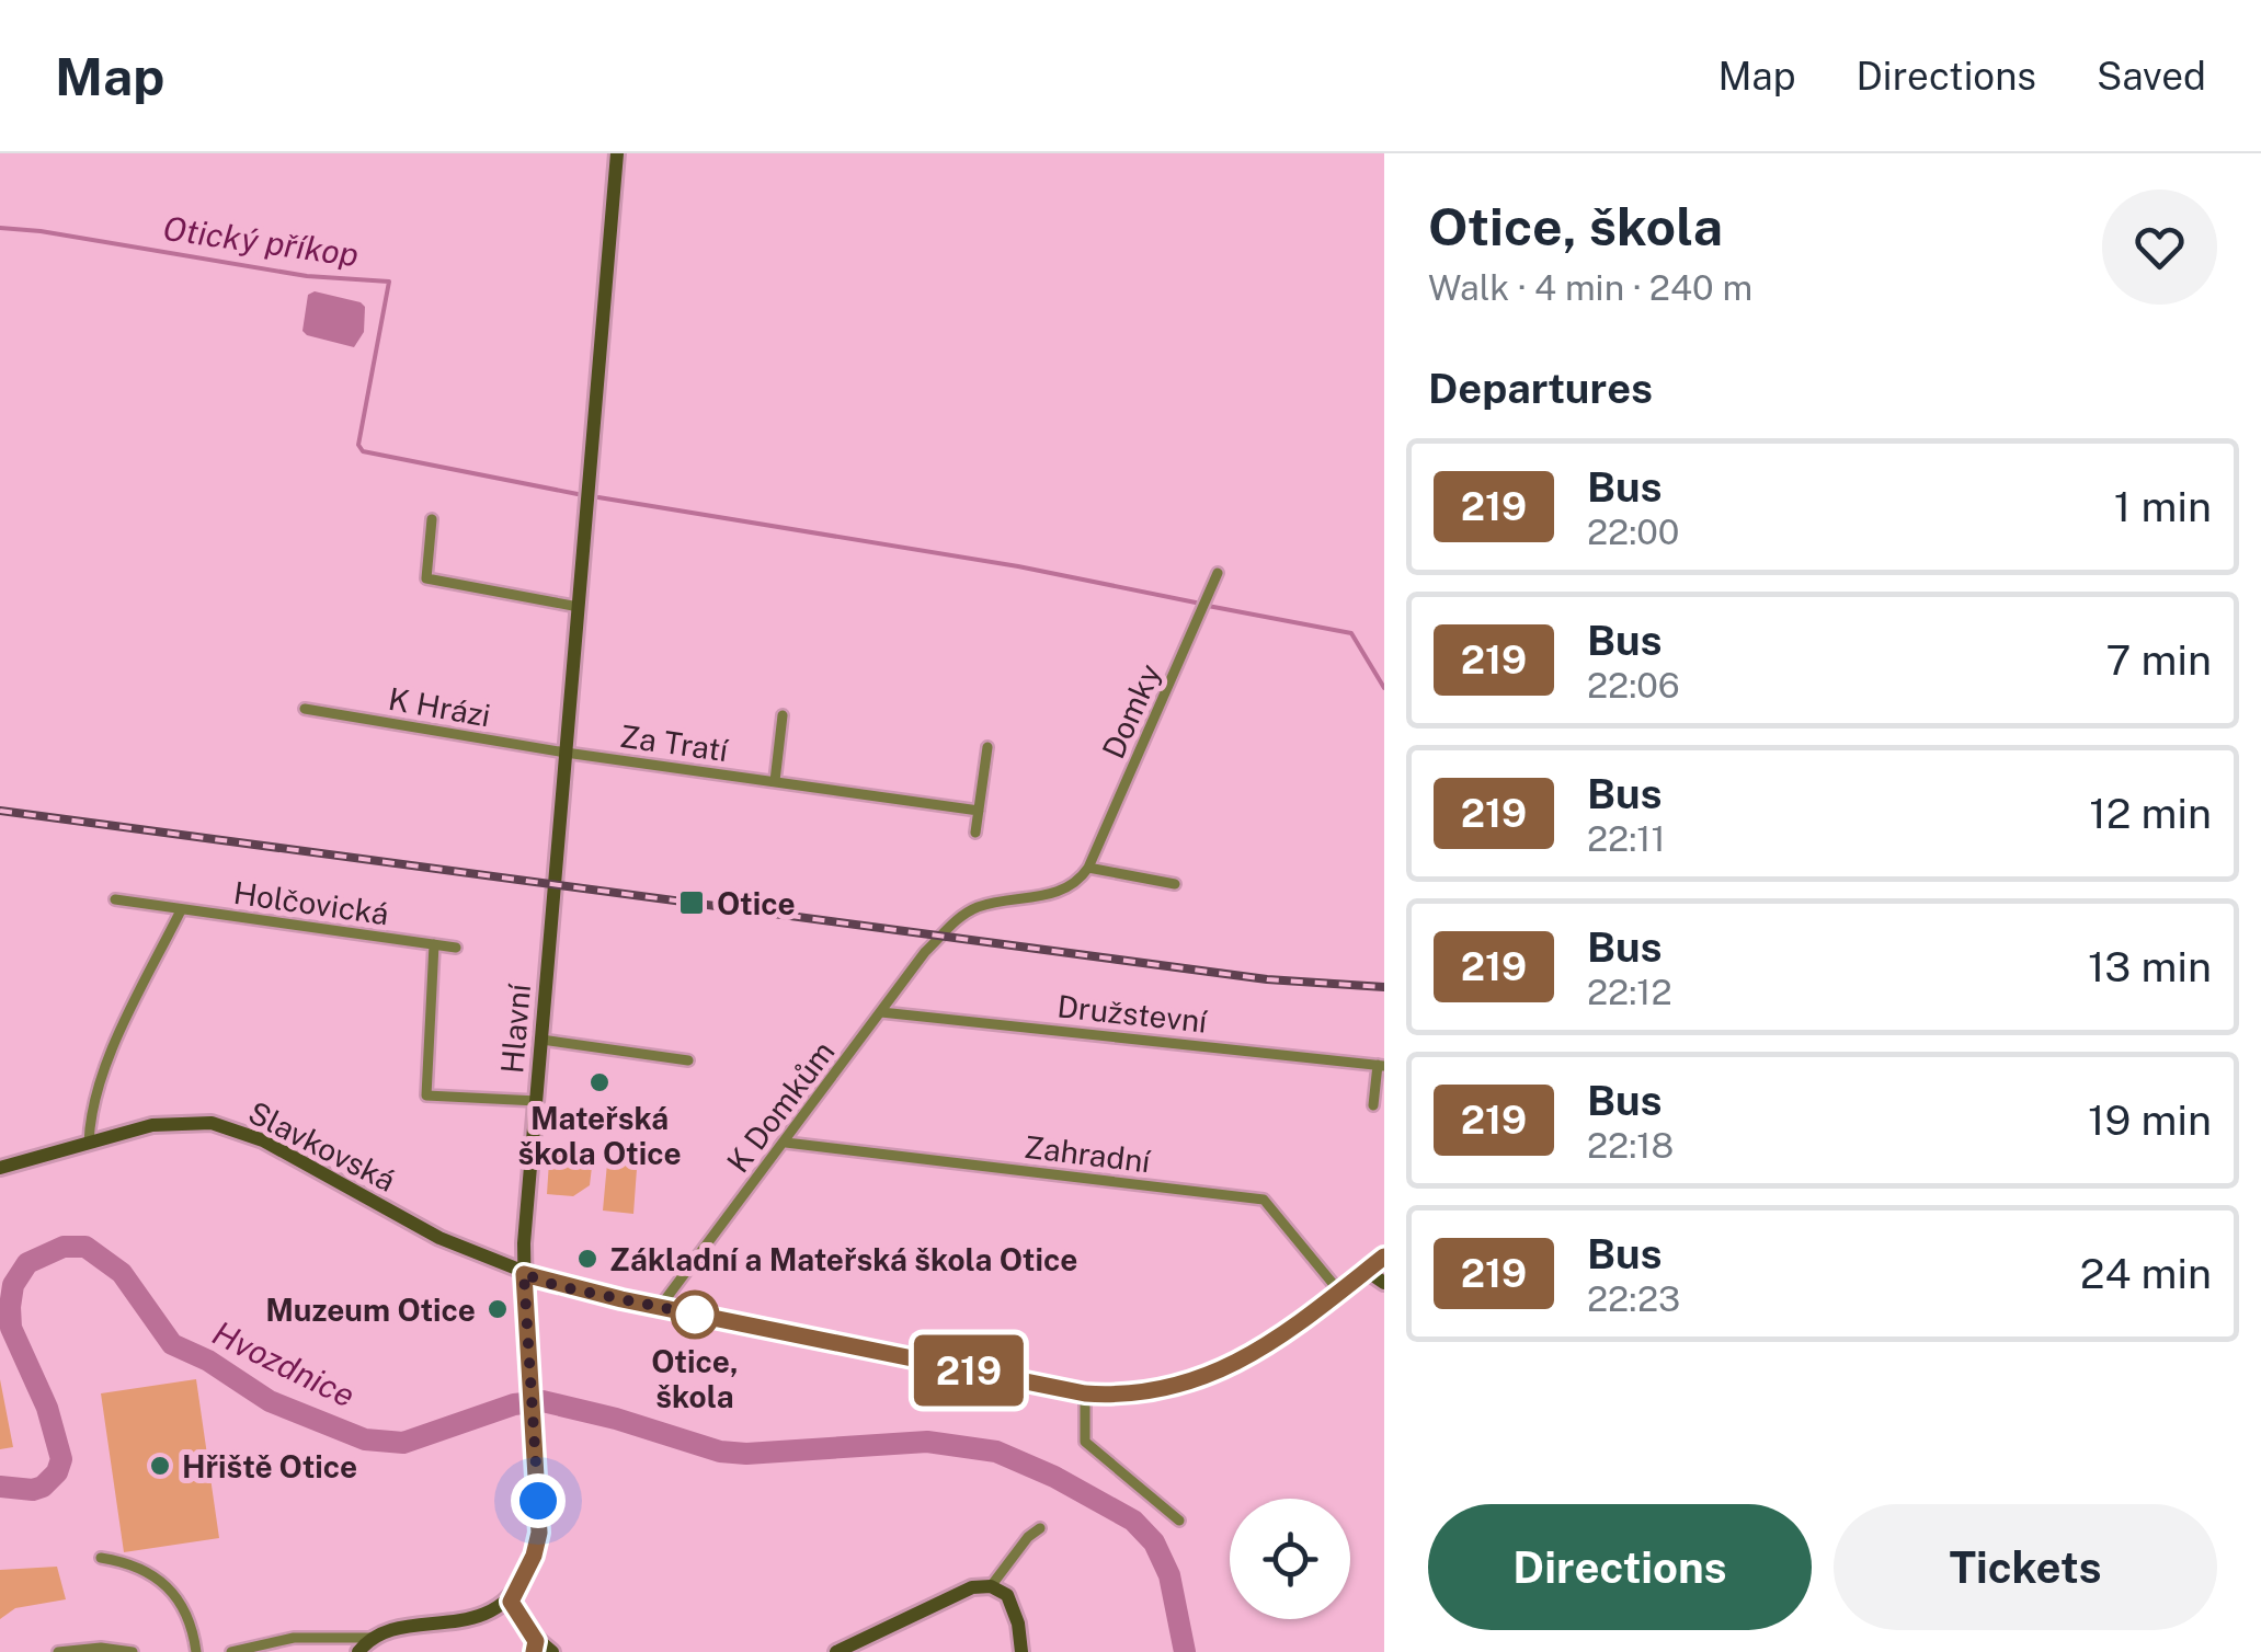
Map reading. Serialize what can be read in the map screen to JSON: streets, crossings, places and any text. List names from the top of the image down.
{
  "streets": {
    "main road": ["Hlavní", "Slavkovská"],
    "street": [
      "K Hrázi",
      "Domky",
      "Za Tratí",
      "Holčovická",
      "Družstevní",
      "K Domkům",
      "Zahradní"
    ]
  },
  "crossings": [
    ["K Hrázi", "Za Tratí"],
    ["K Hrázi", "Hlavní"],
    ["Domky", "K Domkům"],
    ["Za Tratí", "Hlavní"],
    ["Družstevní", "K Domkům"],
    ["Hlavní", "Slavkovská"],
    ["K Domkům", "Slavkovská"],
    ["K Domkům", "Zahradní"],
    ["Slavkovská", "Zahradní"]
  ],
  "water": ["Otický příkop", "Hvozdnice"],
  "places": {
    "transit": ["Otice"],
    "other": [
      "Mateřská škola Otice",
      "Základní a Mateřská škola Otice",
      "Muzeum Otice",
      "Otice, škola",
      "Hřiště Otice"
    ]
  },
  "lines": ["bus line 219"],
  "page": {
    "header": "Map",
    "nav": ["Map", "Directions", "Saved"],
    "on_map": "219",
    "heading": [
      ["Otice, škola", "Walk · 4 min · 240 m"],
      "Departures"
    ],
    "list": [
      {
        "mark": "219",
        "name": "Bus",
        "note": "22:00",
        "value": "1 min"
      },
      {
        "mark": "219",
        "name": "Bus",
        "note": "22:06",
        "value": "7 min"
      },
      {
        "mark": "219",
        "name": "Bus",
        "note": "22:11",
        "value": "12 min"
      },
      {
        "mark": "219",
        "name": "Bus",
        "note": "22:12",
        "value": "13 min"
      },
      {
        "mark": "219",
        "name": "Bus",
        "note": "22:18",
        "value": "19 min"
      },
      {
        "mark": "219",
        "name": "Bus",
        "note": "22:23",
        "value": "24 min"
      }
    ],
    "buttons": ["Directions", "Tickets"]
  }
}
